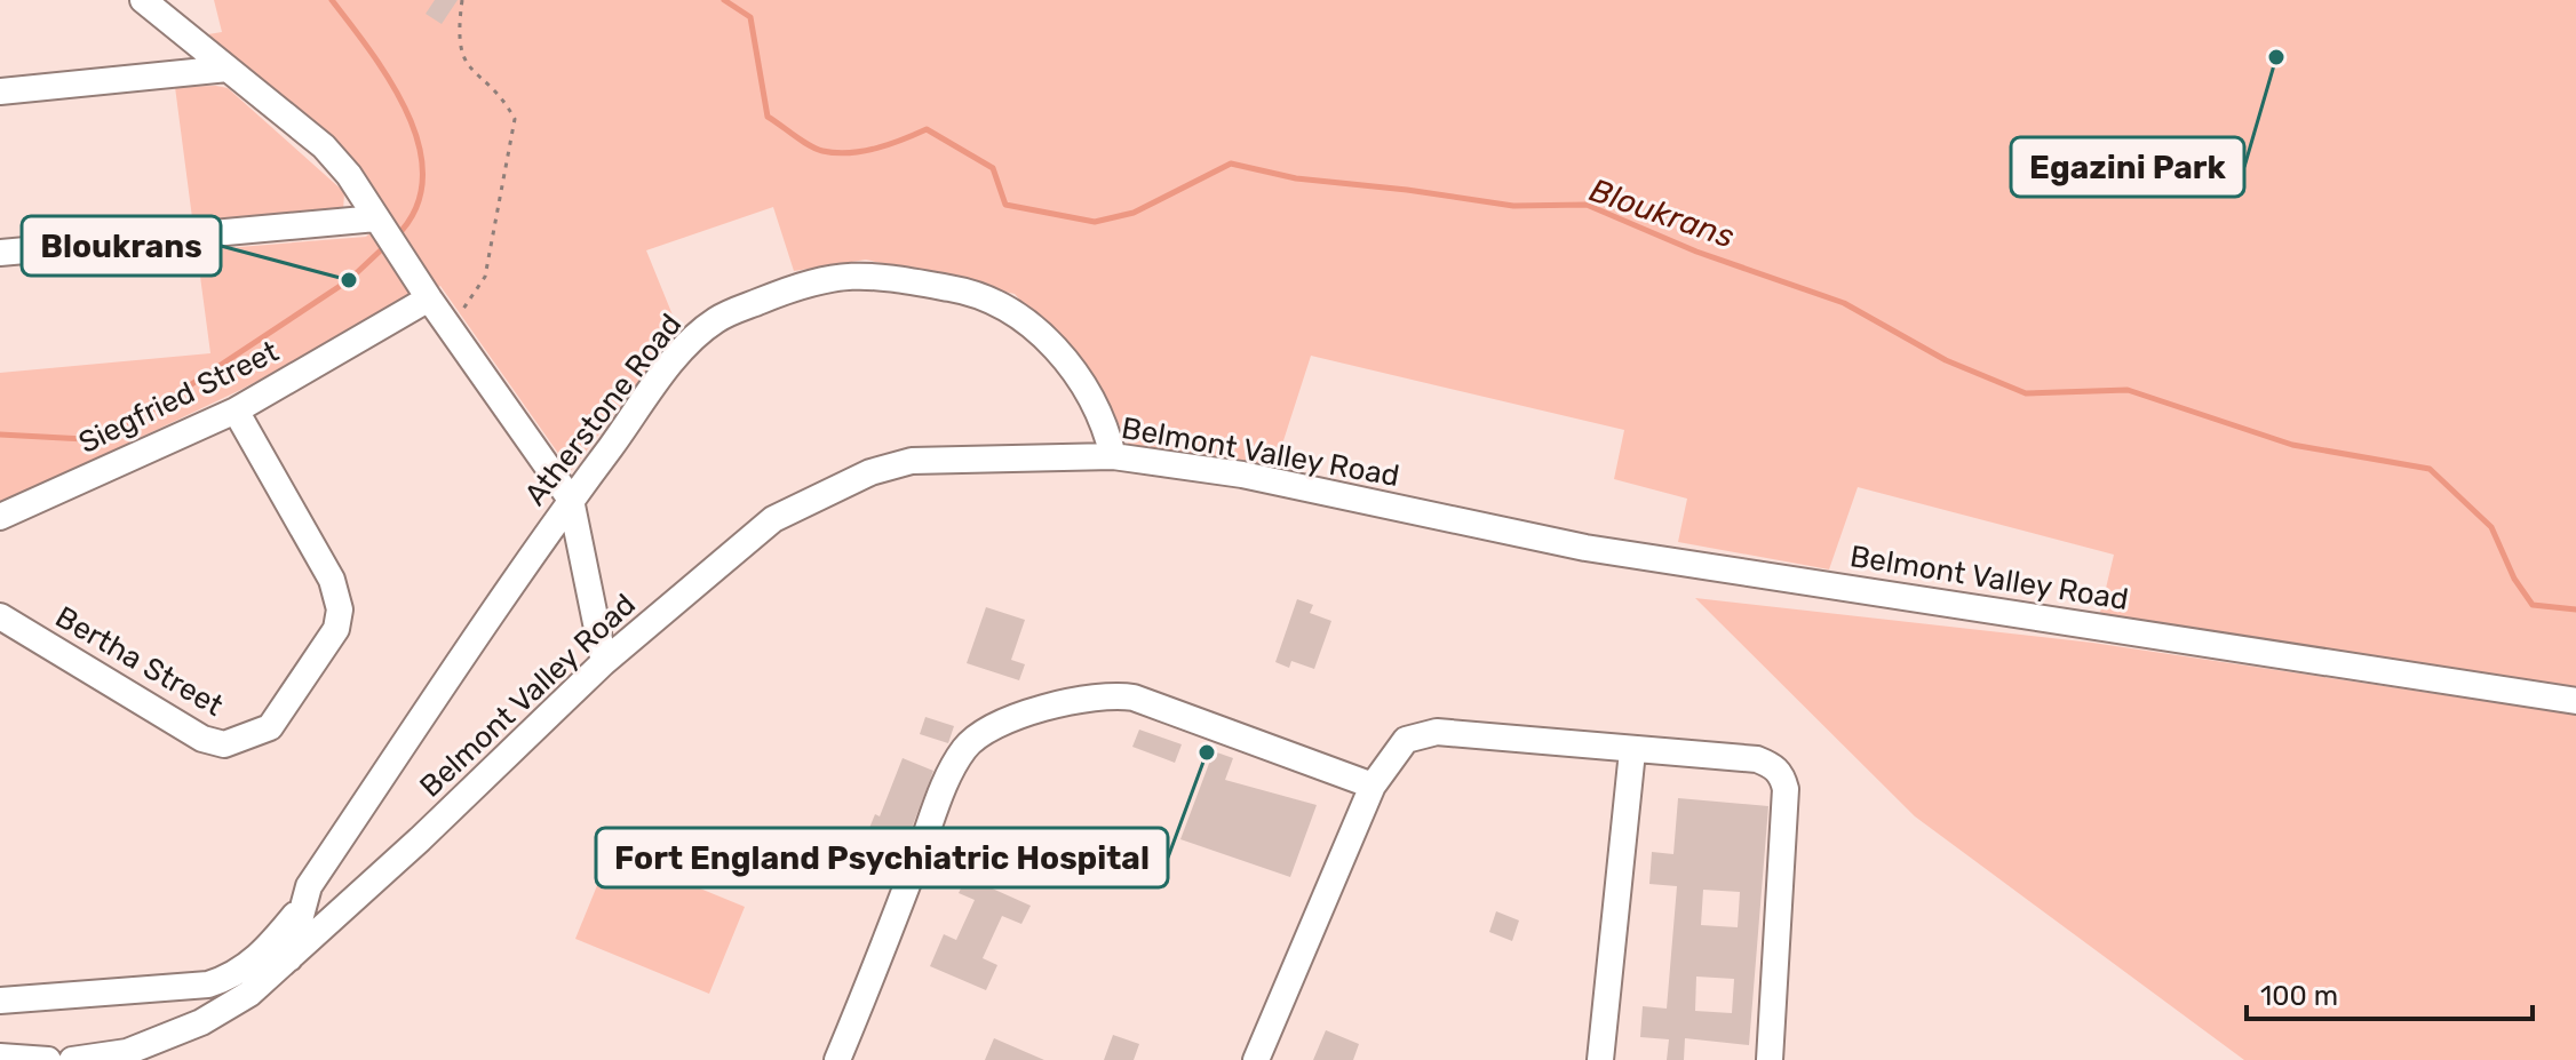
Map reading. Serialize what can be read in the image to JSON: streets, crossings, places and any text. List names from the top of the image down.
{
  "streets": {
    "street": [
      "Siegfried Street",
      "Atherstone Road",
      "Belmont Valley Road",
      "Bertha Street"
    ]
  },
  "crossings": [
    ["Siegfried Street", "Bertha Street"],
    ["Atherstone Road", "Belmont Valley Road"]
  ],
  "water": ["Bloukrans"],
  "places": ["Egazini Park", "Bloukrans", "Fort England Psychiatric Hospital"],
  "scale_bar": "100 m"
}
